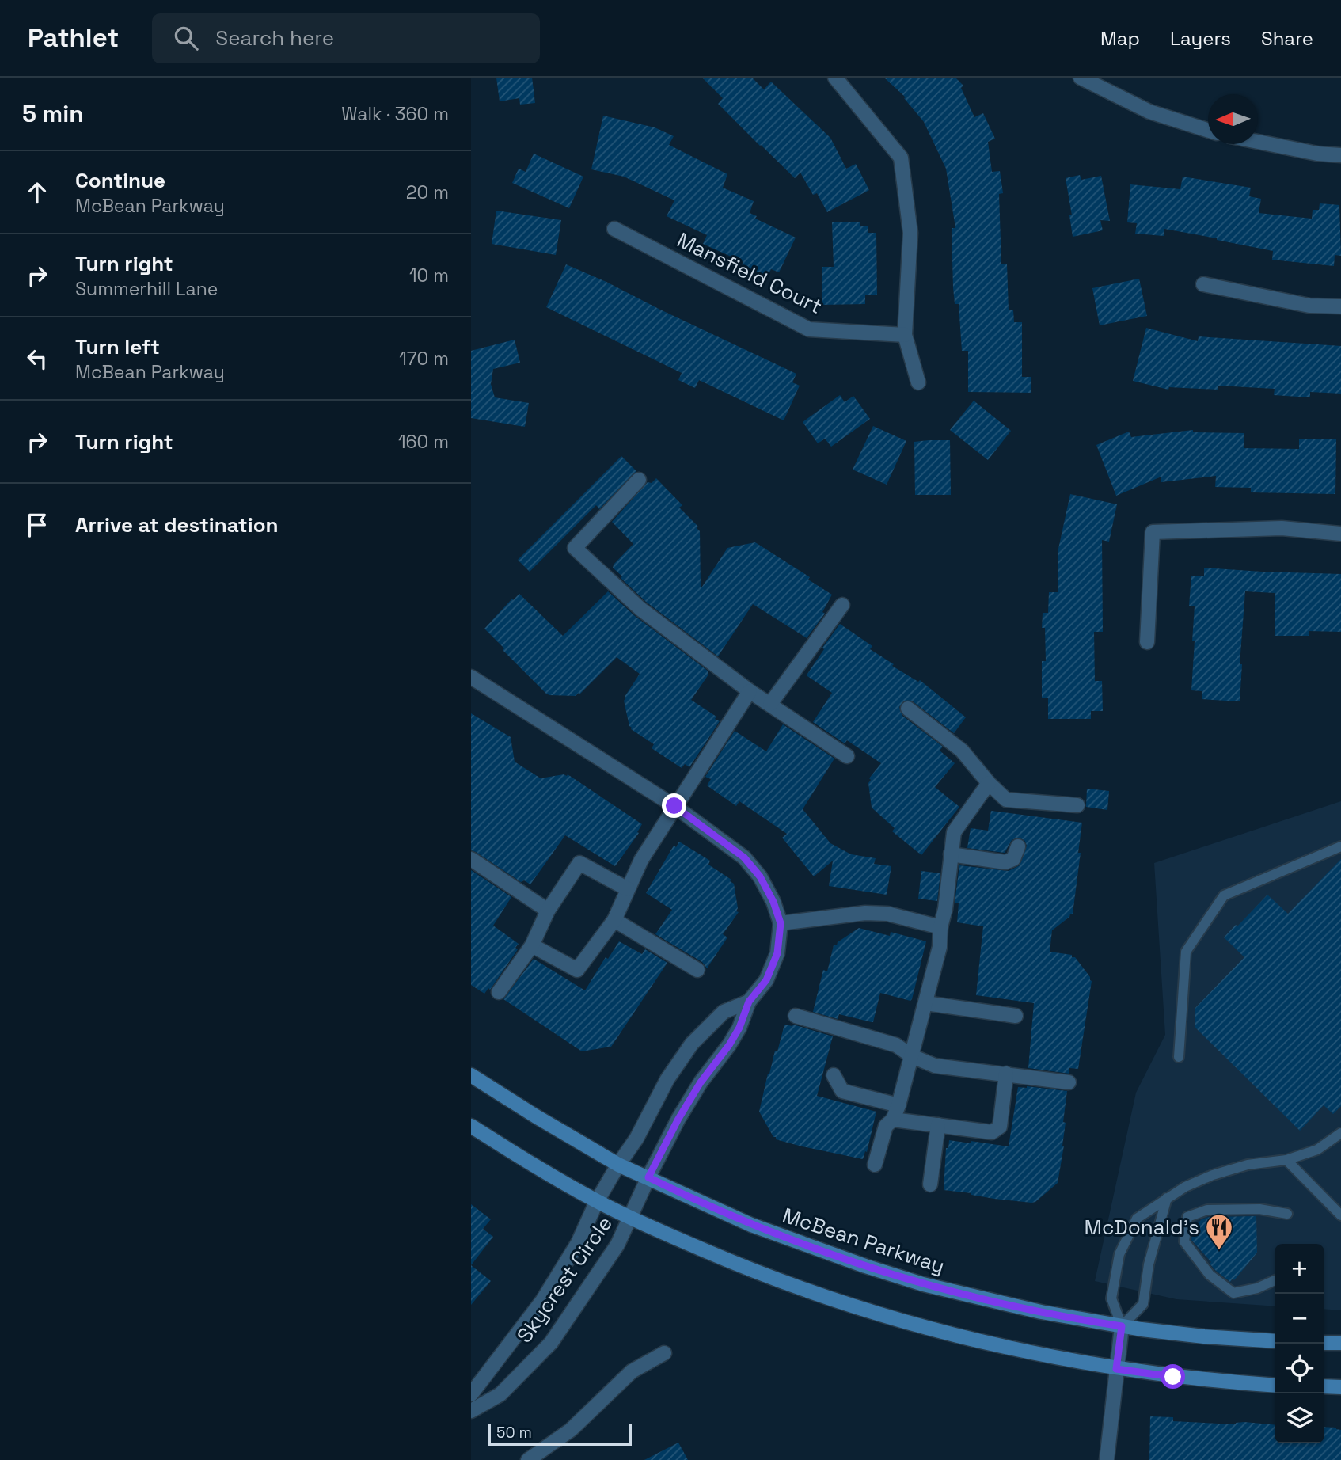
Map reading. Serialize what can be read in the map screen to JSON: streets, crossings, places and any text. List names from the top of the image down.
{
  "streets": {
    "main road": ["McBean Parkway"],
    "street": ["Mansfield Court", "Skycrest Circle"]
  },
  "crossings": [
    ["McBean Parkway", "Skycrest Circle"]
  ],
  "places": {
    "restaurant": ["McDonald's"]
  },
  "scale_bar": "50 m",
  "north": "left",
  "page": {
    "header": "Pathlet",
    "search": "Search here",
    "nav": ["Map", "Layers", "Share"],
    "heading": ["5 min", "Walk · 360 m"],
    "list": [
      ["Continue", "McBean Parkway", "20 m"],
      ["Turn right", "Summerhill Lane", "10 m"],
      ["Turn left", "McBean Parkway", "170 m"],
      ["Turn right", "160 m"],
      "Arrive at destination"
    ],
    "map_buttons": ["+", "−"],
    "scale": "50 m"
  }
}
